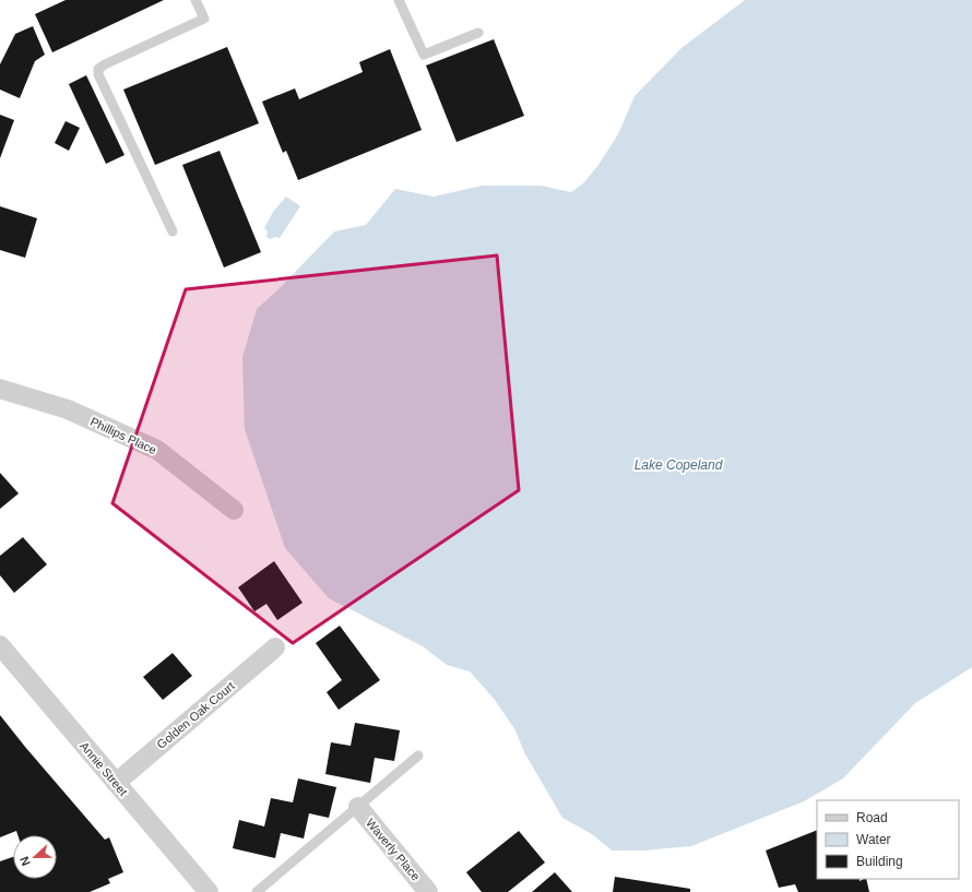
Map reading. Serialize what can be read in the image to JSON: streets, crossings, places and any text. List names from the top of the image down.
{
  "streets": {
    "street": [
      "Phillips Place",
      "Golden Oak Court",
      "Annie Street",
      "Waverly Place"
    ]
  },
  "crossings": [
    ["Golden Oak Court", "Annie Street"]
  ],
  "water": ["Lake Copeland"],
  "legend": ["Road", "Water", "Building"],
  "north": "left"
}
